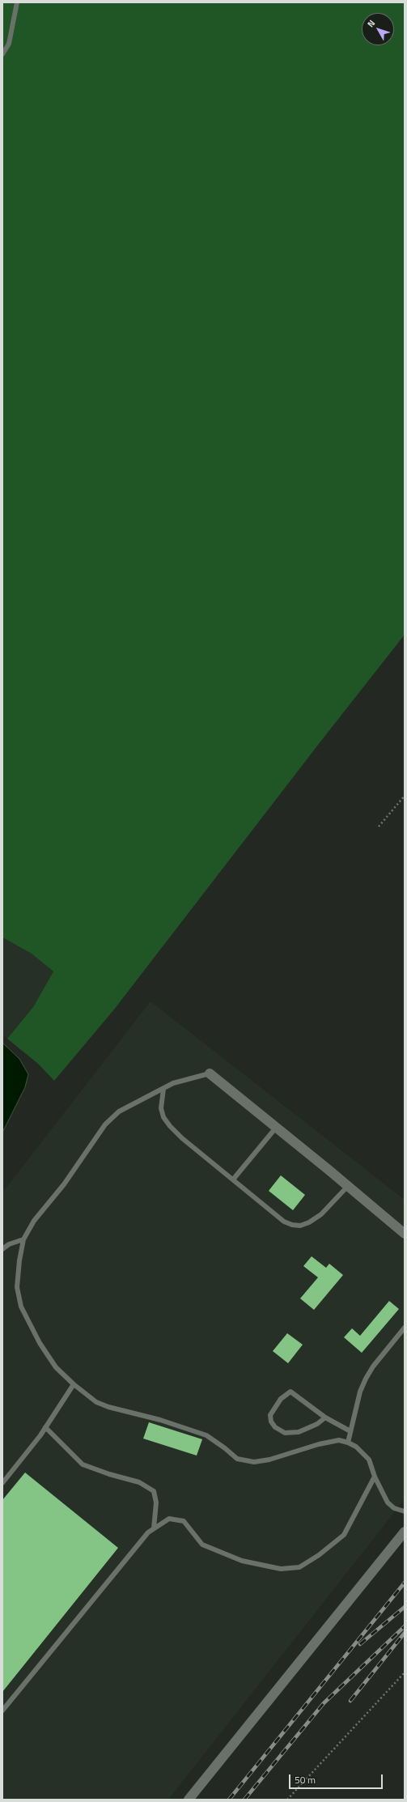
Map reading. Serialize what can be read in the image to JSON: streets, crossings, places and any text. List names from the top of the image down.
{
  "scale_bar": "50 m",
  "north": "top left"
}
